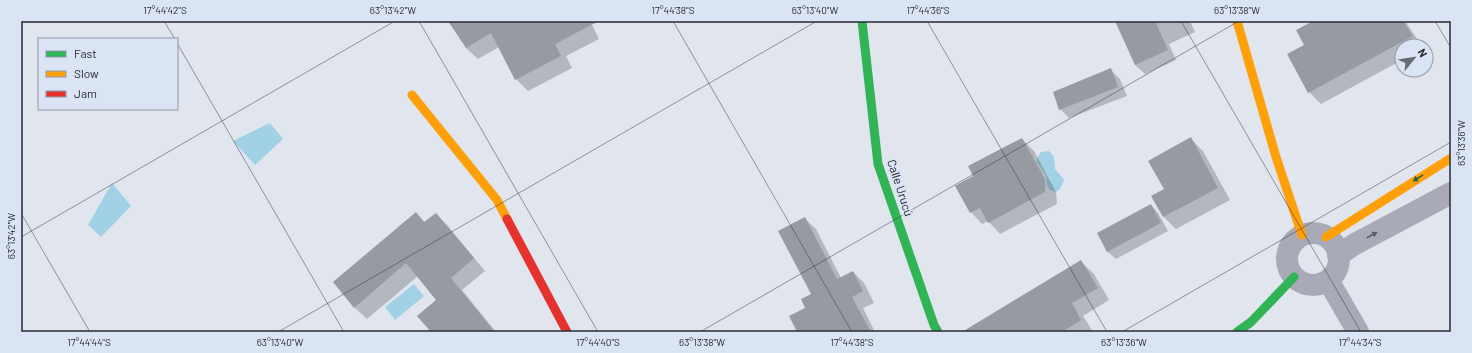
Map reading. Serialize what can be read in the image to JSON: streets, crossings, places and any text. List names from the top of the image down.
{
  "streets": {
    "street": ["Calle Urucú"]
  },
  "legend": ["Fast", "Slow", "Jam"],
  "north": "top right",
  "coordinates": [
    "17°44'42\"S",
    "63°13'42\"W",
    "17°44'38\"S",
    "63°13'40\"W",
    "17°44'36\"S",
    "63°13'38\"W",
    "63°13'36\"W",
    "17°44'44\"S",
    "17°44'40\"S",
    "17°44'34\"S"
  ]
}
